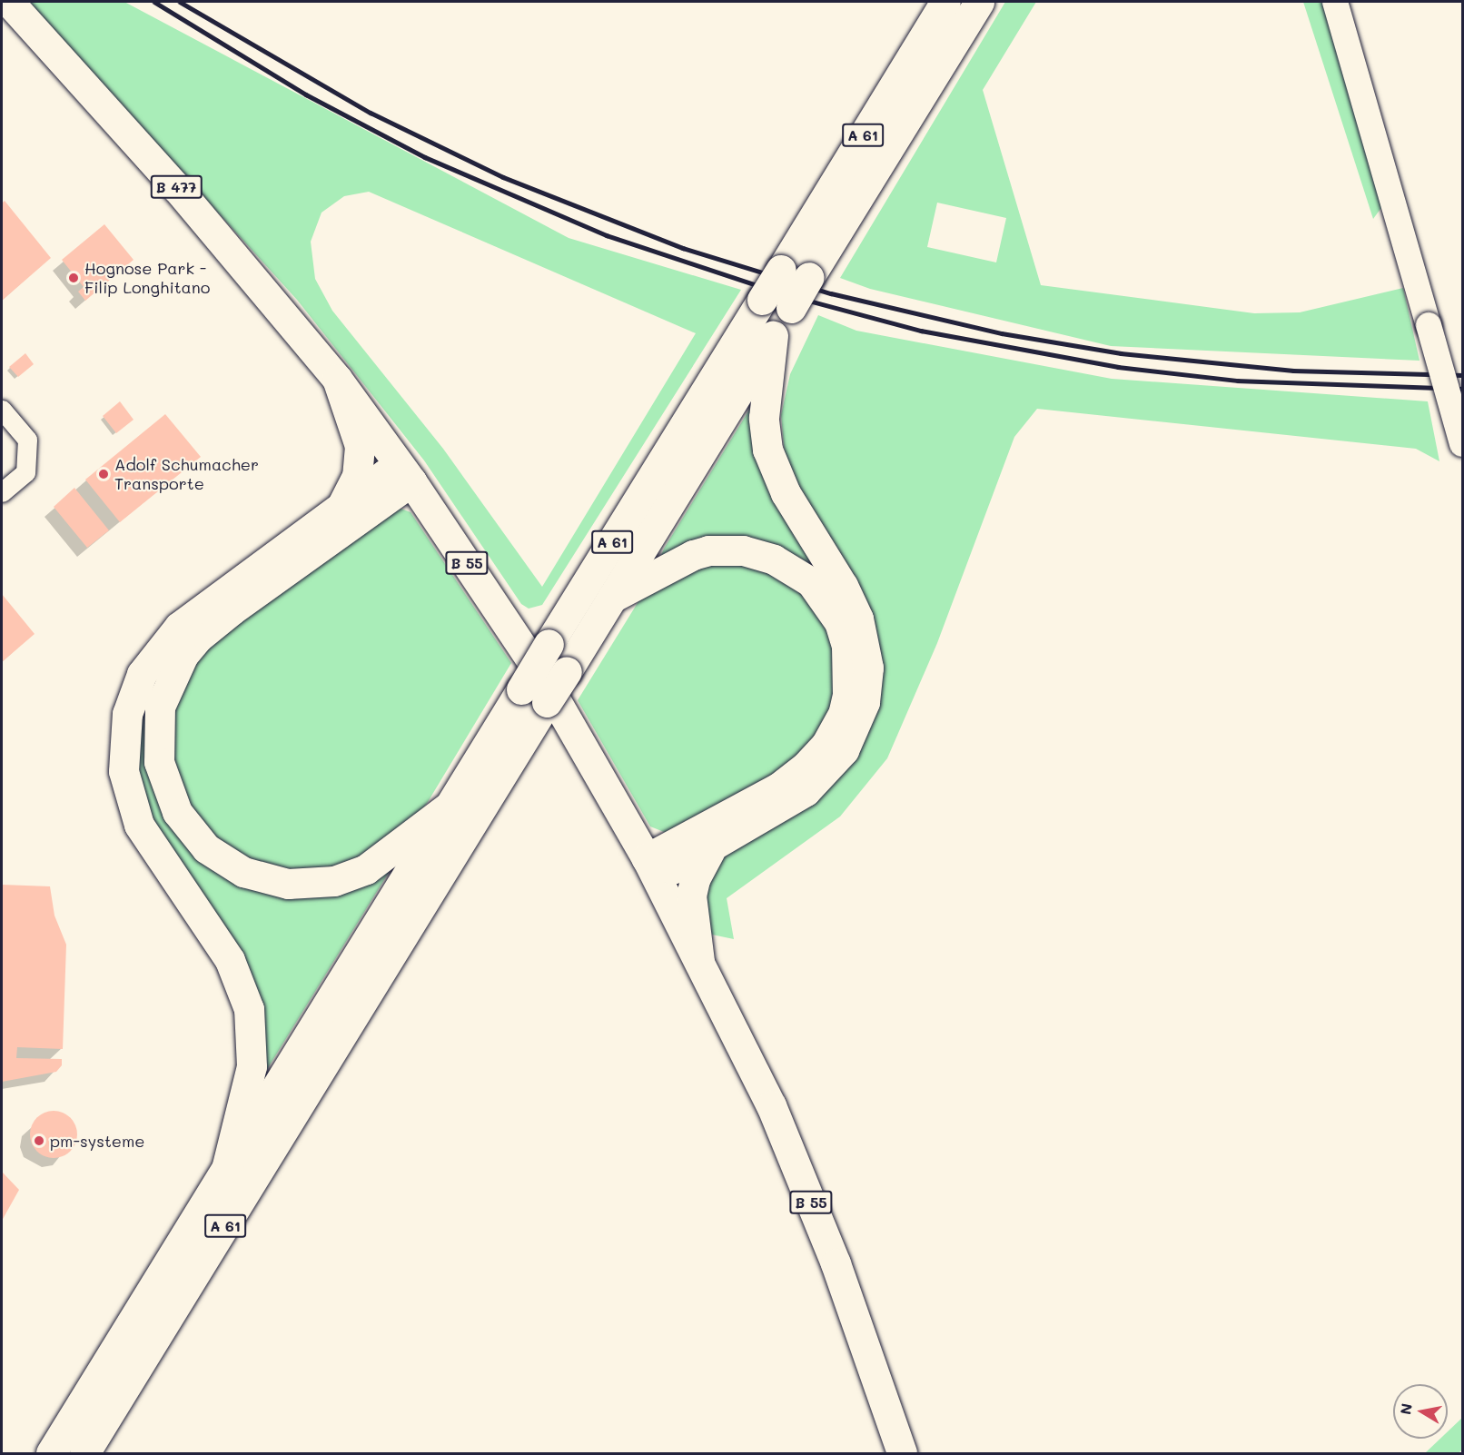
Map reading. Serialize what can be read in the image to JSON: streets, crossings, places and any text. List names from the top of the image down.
{
  "streets": {
    "main road": ["A 61", "B 477", "B 55"]
  },
  "crossings": [
    ["B 477", "B 55"]
  ],
  "places": ["Hognose Park - Filip Longhitano", "Adolf Schumacher Transporte", "pm-systeme"],
  "north": "left"
}
